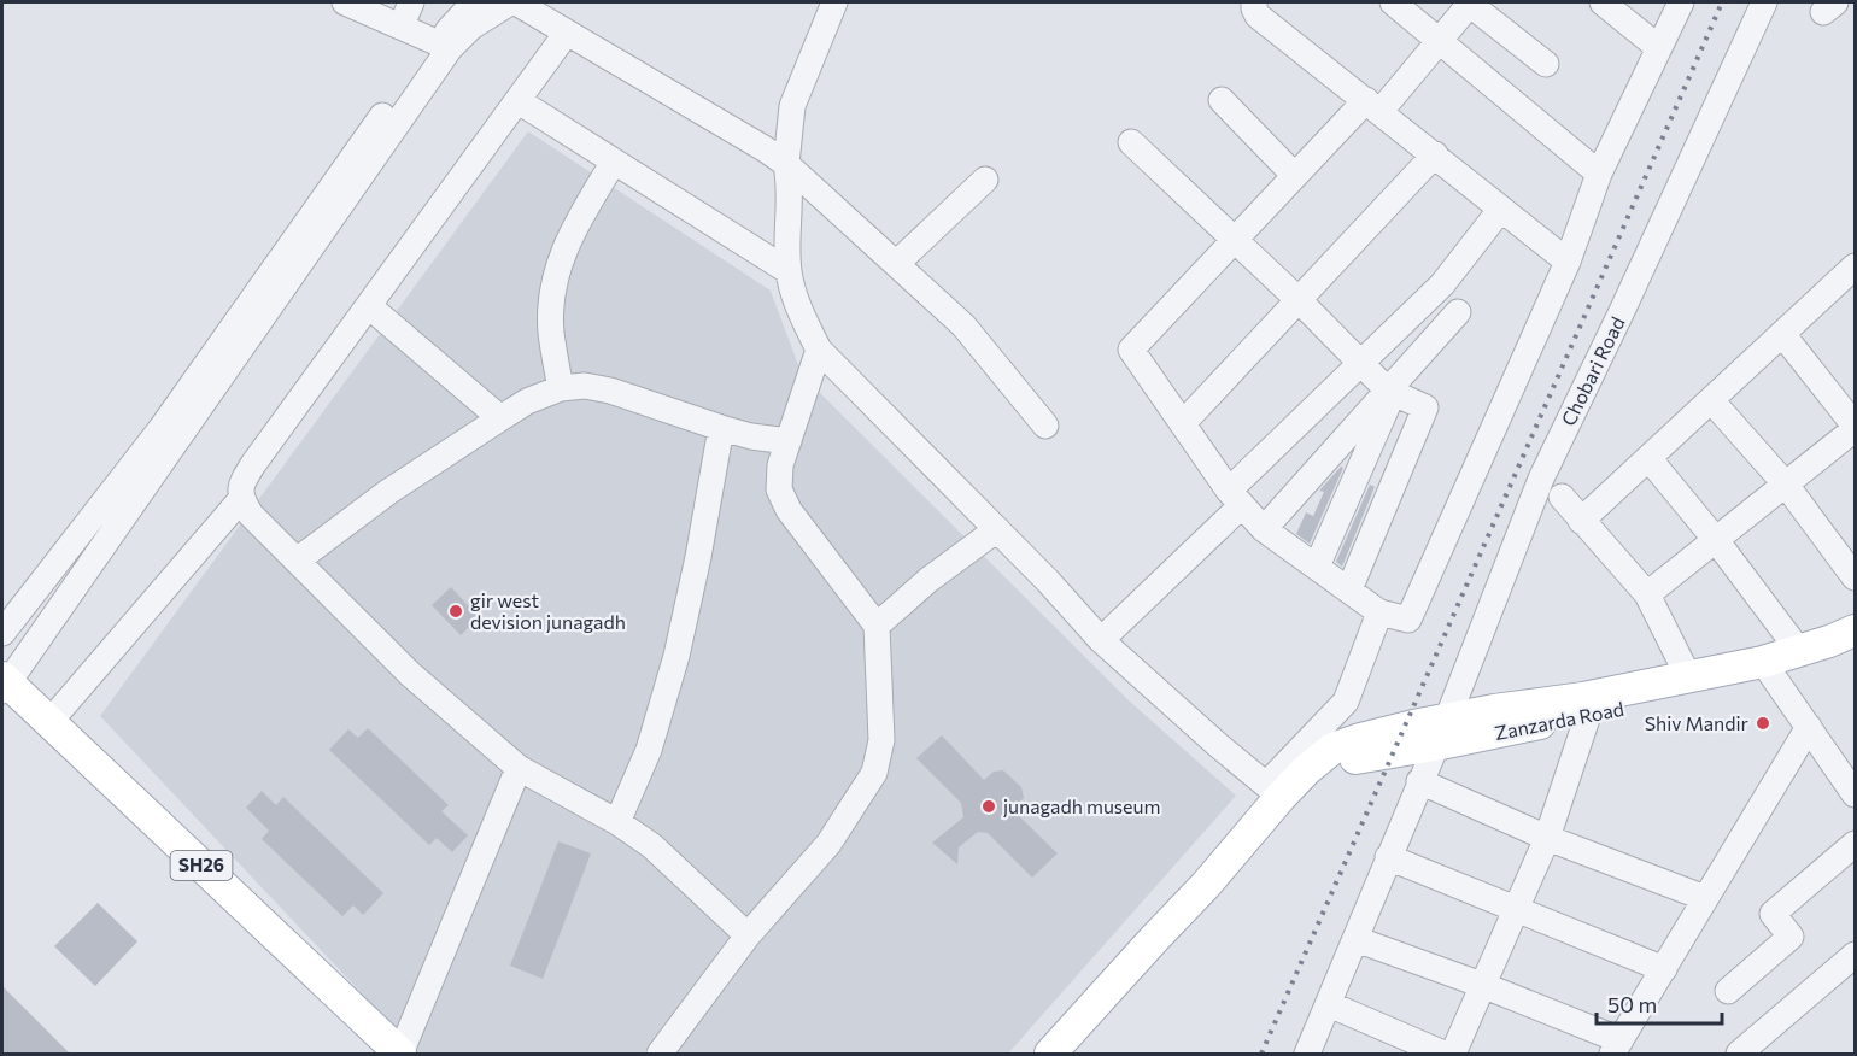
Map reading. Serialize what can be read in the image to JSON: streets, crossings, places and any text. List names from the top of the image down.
{
  "streets": {
    "main road": ["Zanzarda Road", "SH26"],
    "street": ["Chobari Road"]
  },
  "crossings": [
    ["Chobari Road", "Zanzarda Road"]
  ],
  "places": ["gir west devision junagadh", "Shiv Mandir", "junagadh museum"],
  "scale_bar": "50 m"
}
